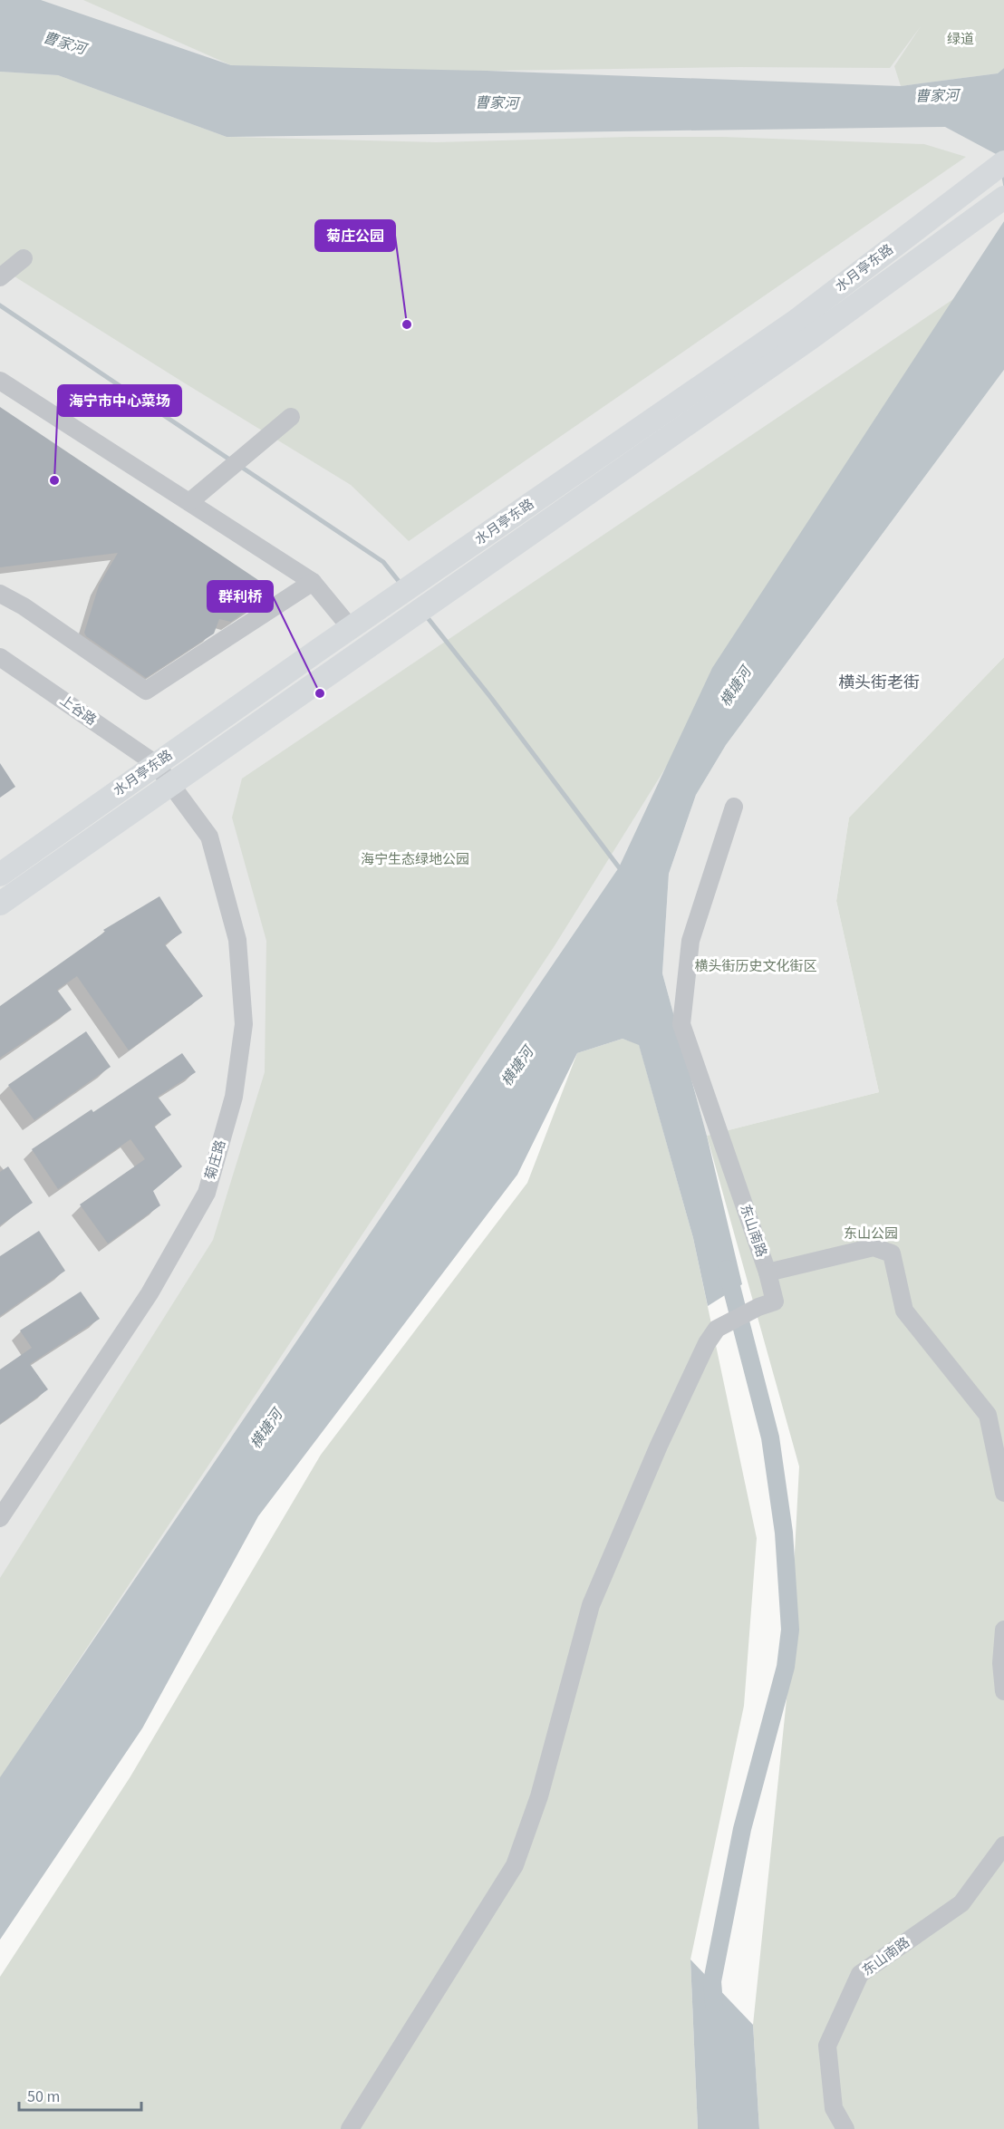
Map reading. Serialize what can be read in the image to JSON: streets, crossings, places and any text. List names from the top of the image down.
{
  "streets": {
    "main road": ["水月亭东路"],
    "street": ["上谷路", "菊庄路", "东山南路"]
  },
  "crossings": [
    ["水月亭东路", "上谷路"],
    ["水月亭东路", "菊庄路"],
    ["上谷路", "菊庄路"]
  ],
  "districts": ["横头街老街"],
  "water": ["曹家河", "横塘河"],
  "parks": [
    "绿道",
    "海宁生态绿地公园",
    "横头街历史文化街区",
    "东山公园"
  ],
  "places": ["菊庄公园", "海宁市中心菜场", "群利桥"],
  "scale_bar": "50 m"
}
